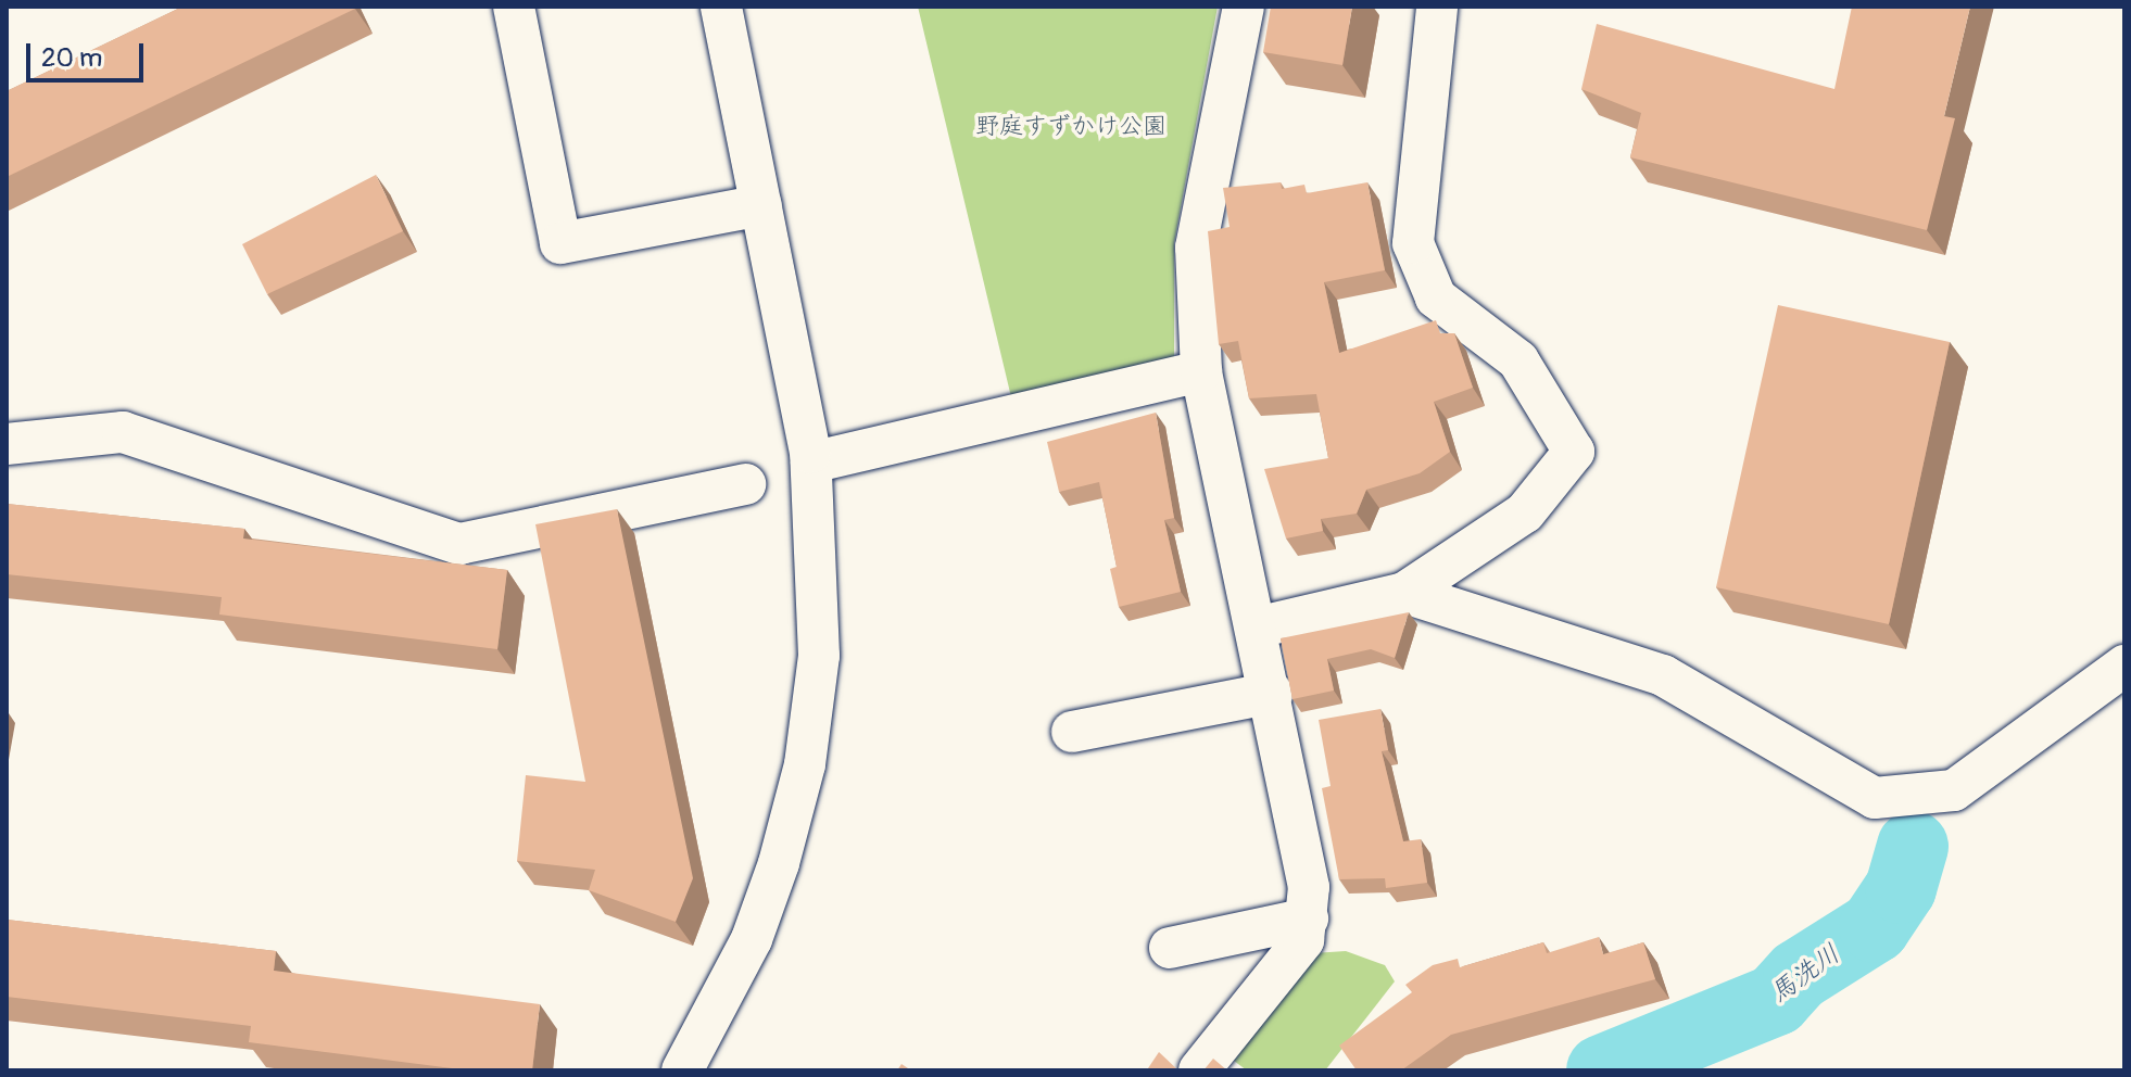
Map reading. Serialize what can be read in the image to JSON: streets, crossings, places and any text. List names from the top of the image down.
{
  "water": ["馬洗川"],
  "parks": ["野庭すずかけ公園"],
  "scale_bar": "20 m"
}
